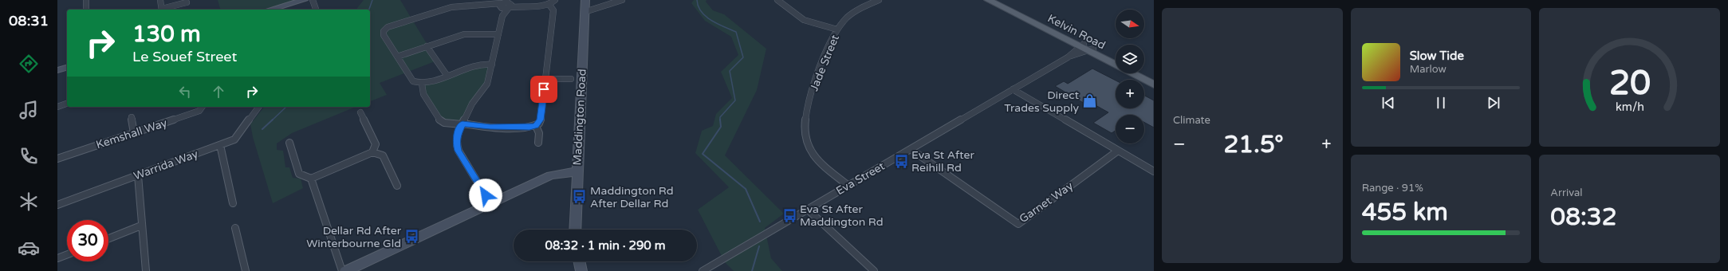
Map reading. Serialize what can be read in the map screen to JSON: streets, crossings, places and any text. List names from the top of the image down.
{
  "streets": {
    "main road": ["Kelvin Road", "Maddington Road"],
    "street": [
      "Jade Street",
      "Kemshall Way",
      "Warrida Way",
      "Eva Street",
      "Garnet Way"
    ]
  },
  "crossings": [
    ["Kelvin Road", "Eva Street"],
    ["Jade Street", "Eva Street"],
    ["Eva Street", "Garnet Way"]
  ],
  "places": {
    "shop": ["Direct Trades Supply"],
    "bus stop": [
      "Eva St After Reihill Rd",
      "Maddington Rd After Dellar Rd",
      "Eva St After Maddington Rd",
      "Dellar Rd After Winterbourne Gld"
    ]
  },
  "north": "right",
  "page": {
    "tabs": "08:31",
    "tile": [
      "Climate",
      ["Range · 91%", "455 km"],
      ["Arrival", "08:32"]
    ],
    "map_buttons": ["+", "−"],
    "turn": ["130 m", "Le Souef Street"],
    "song": ["Slow Tide", "Marlow"],
    "heat": ["−", "21.5°", "+"],
    "limit": "30",
    "trip": "08:32 · 1 min · 290 m",
    "gauge": ["20", "km/h"]
  }
}
